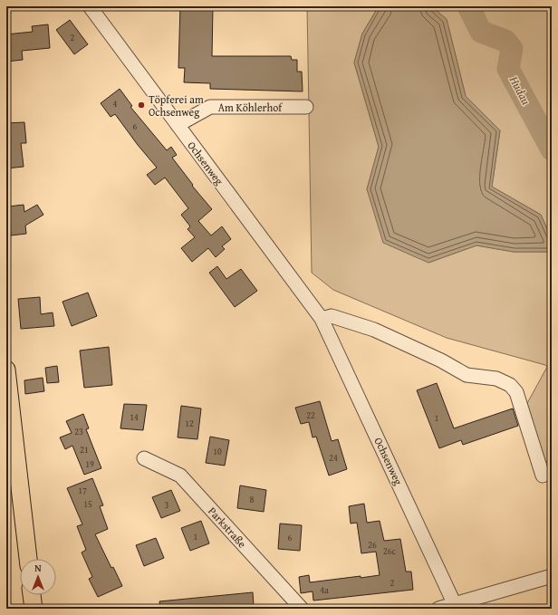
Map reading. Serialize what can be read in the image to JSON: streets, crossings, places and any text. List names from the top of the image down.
{
  "streets": {
    "street": ["Am Köhlerhof", "Ochsenweg", "Parkstraße"]
  },
  "crossings": [
    ["Am Köhlerhof", "Ochsenweg"]
  ],
  "water": ["Hudau"],
  "places": ["Töpferei am Ochsenweg"],
  "house_numbers": [
    "2",
    "4",
    "6",
    "22",
    "14",
    "1",
    "12",
    "23",
    "21",
    "10",
    "24",
    "19",
    "17",
    "8",
    "15",
    "3",
    "1",
    "6",
    "26",
    "26c",
    "2",
    "4a"
  ],
  "north": "top"
}
